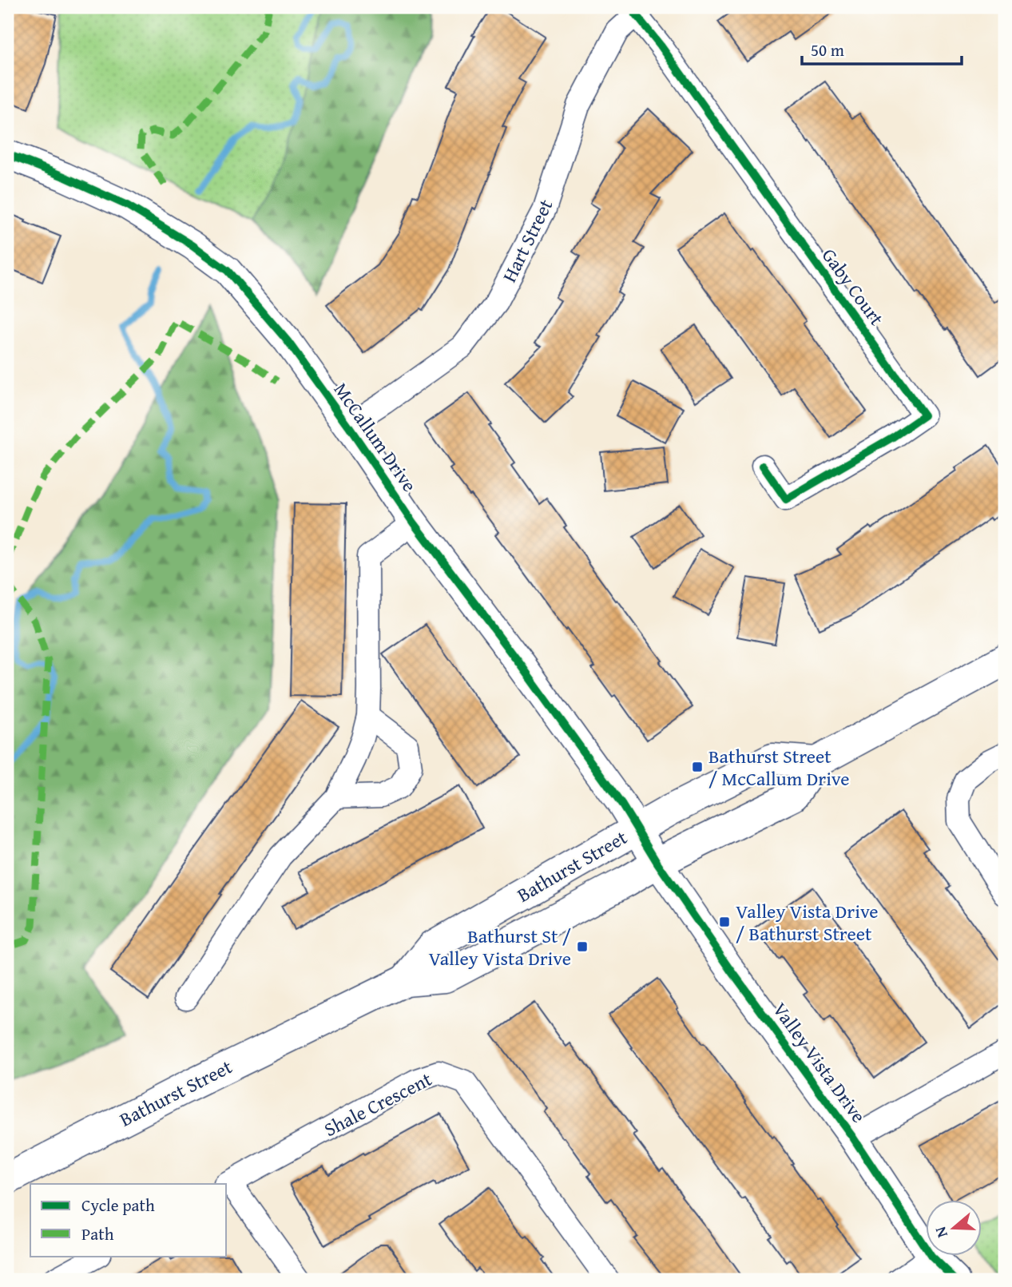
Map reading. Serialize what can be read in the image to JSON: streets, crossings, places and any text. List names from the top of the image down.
{
  "streets": {
    "main road": ["Bathurst Street"],
    "street": [
      "Hart Street",
      "Gaby Court",
      "McCallum Drive",
      "Valley Vista Drive",
      "Shale Crescent"
    ]
  },
  "crossings": [
    ["Hart Street", "Gaby Court"],
    ["Hart Street", "McCallum Drive"],
    ["McCallum Drive", "Bathurst Street"],
    ["McCallum Drive", "Valley Vista Drive"],
    ["Bathurst Street", "Valley Vista Drive"]
  ],
  "places": {
    "transit": ["Bathurst Street / McCallum Drive", "Valley Vista Drive / Bathurst Street", "Bathurst St / Valley Vista Drive"]
  },
  "legend": ["Cycle path", "Path"],
  "scale_bar": "50 m",
  "north": "left"
}
